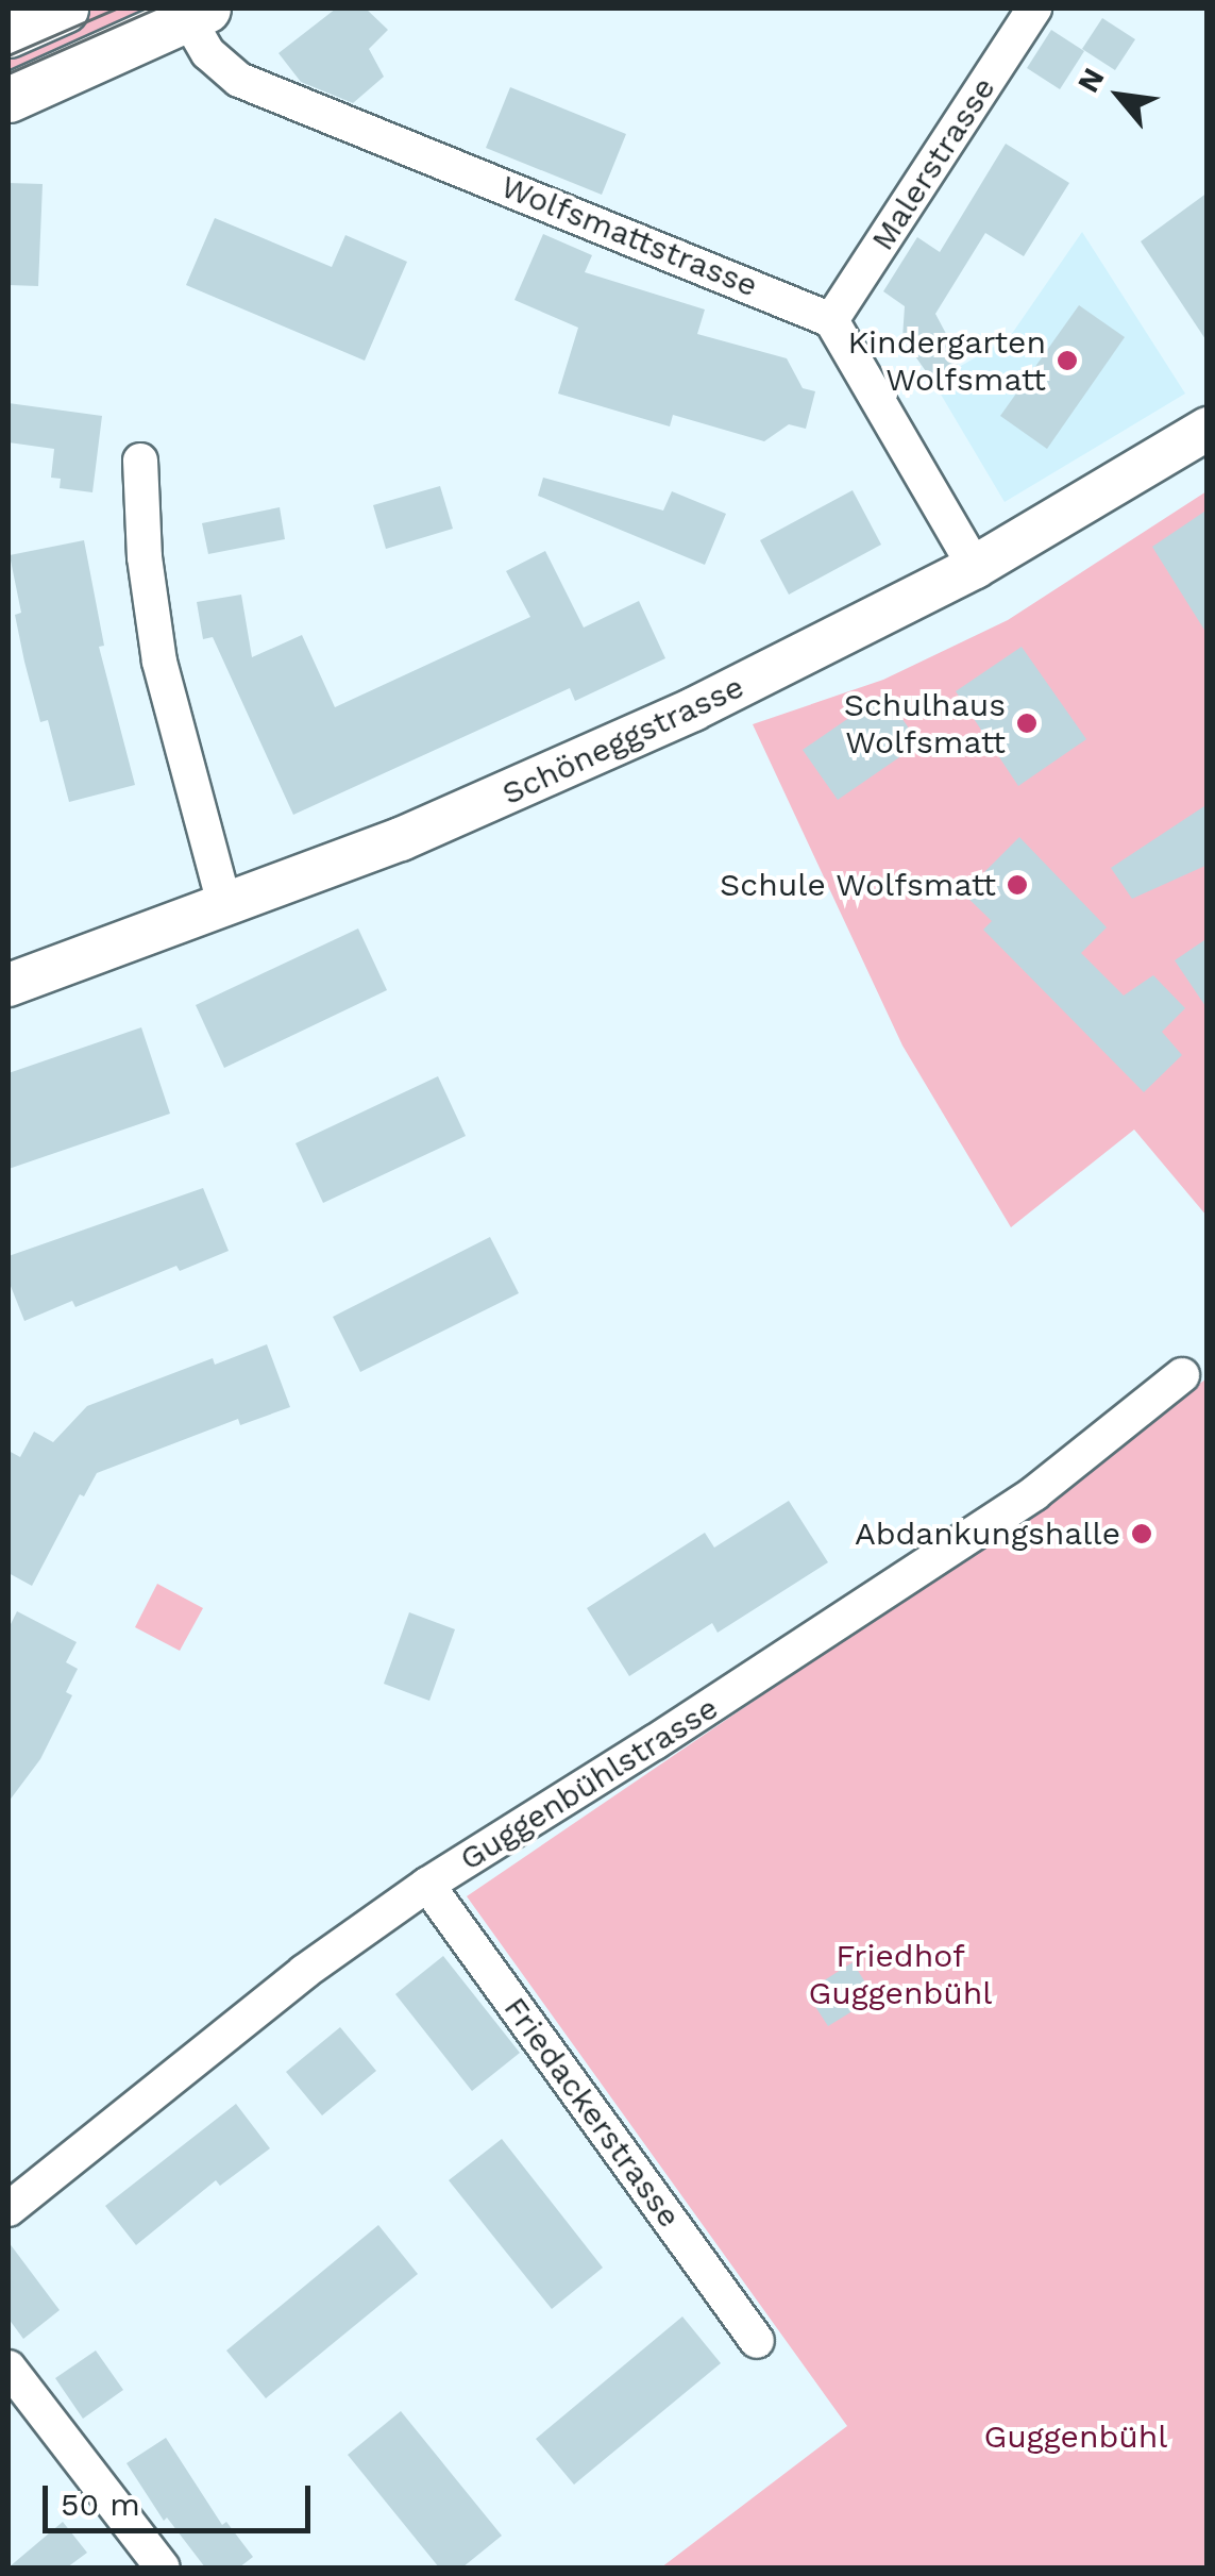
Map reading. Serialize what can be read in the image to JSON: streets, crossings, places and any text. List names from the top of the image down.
{
  "streets": {
    "street": [
      "Malerstrasse",
      "Wolfsmattstrasse",
      "Schöneggstrasse",
      "Guggenbühlstrasse",
      "Friedackerstrasse"
    ]
  },
  "crossings": [
    ["Malerstrasse", "Wolfsmattstrasse"],
    ["Guggenbühlstrasse", "Friedackerstrasse"]
  ],
  "parks": ["Friedhof Guggenbühl", "Guggenbühl"],
  "places": [
    "Kindergarten Wolfsmatt",
    "Schulhaus Wolfsmatt",
    "Schule Wolfsmatt",
    "Abdankungshalle"
  ],
  "scale_bar": "50 m",
  "north": "top left"
}
